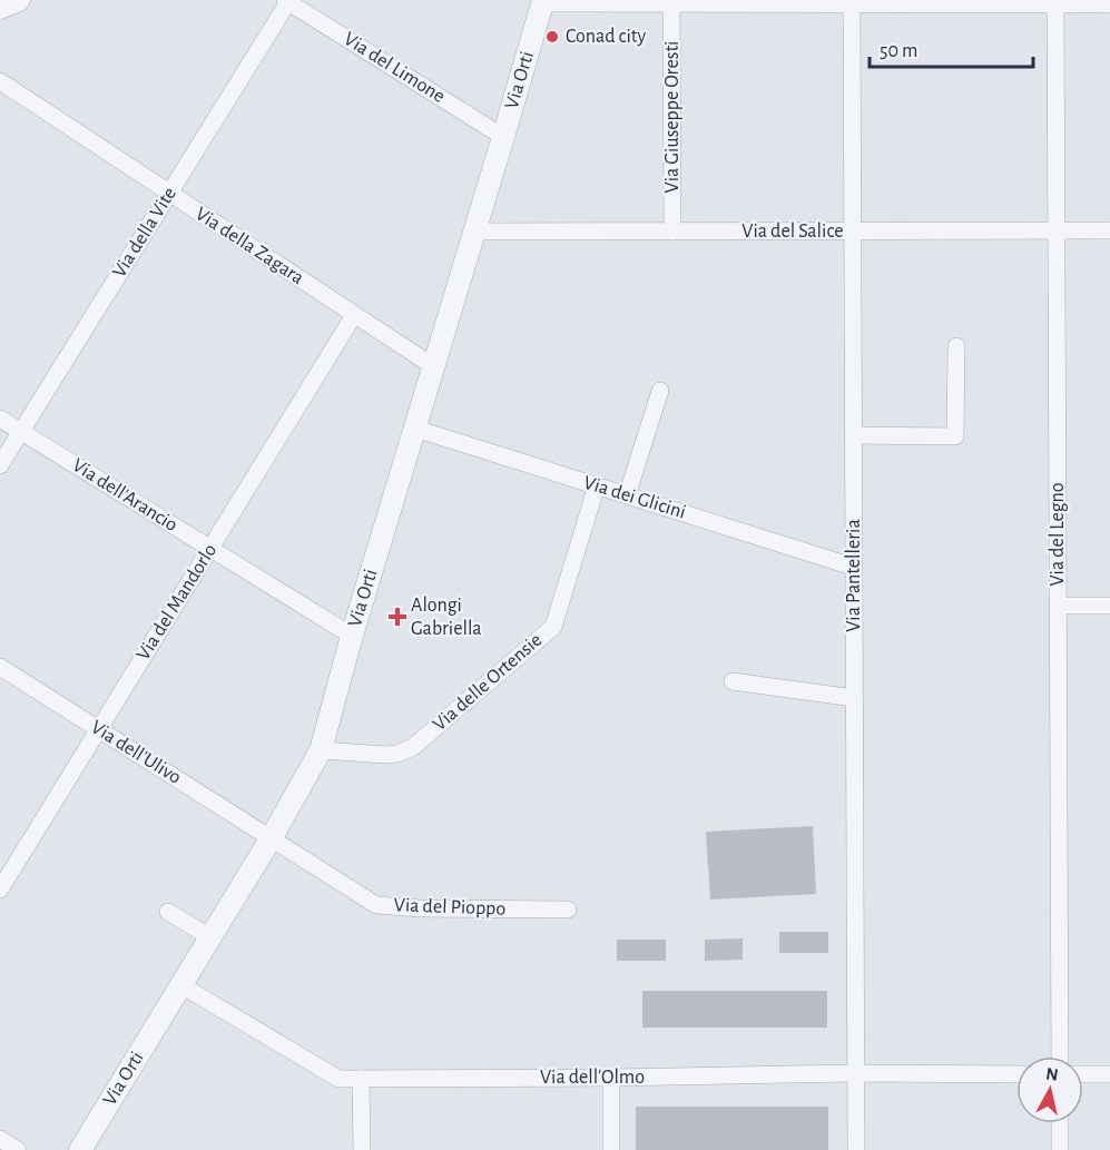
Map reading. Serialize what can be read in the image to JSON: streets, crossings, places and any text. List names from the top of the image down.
{
  "streets": {
    "street": [
      "Via del Limone",
      "Via Orti",
      "Via Giuseppe Oresti",
      "Via del Salice",
      "Via della Vite",
      "Via della Zagara",
      "Via dell'Arancio",
      "Via dei Glicini",
      "Via del Legno",
      "Via Pantelleria",
      "Via del Mandorlo",
      "Via delle Ortensie",
      "Via dell'Ulivo",
      "Via del Pioppo",
      "Via dell'Olmo"
    ]
  },
  "crossings": [
    ["Via del Limone", "Via Orti"],
    ["Via del Limone", "Via della Vite"],
    ["Via Orti", "Via del Salice"],
    ["Via Orti", "Via della Zagara"],
    ["Via Orti", "Via dell'Arancio"],
    ["Via Orti", "Via dei Glicini"],
    ["Via Orti", "Via delle Ortensie"],
    ["Via Orti", "Via dell'Ulivo"],
    ["Via Orti", "Via del Pioppo"],
    ["Via Orti", "Via dell'Olmo"],
    ["Via Giuseppe Oresti", "Via del Salice"],
    ["Via del Salice", "Via del Legno"],
    ["Via del Salice", "Via Pantelleria"],
    ["Via della Vite", "Via della Zagara"],
    ["Via della Vite", "Via dell'Arancio"],
    ["Via della Zagara", "Via del Mandorlo"],
    ["Via dell'Arancio", "Via del Mandorlo"],
    ["Via dei Glicini", "Via Pantelleria"],
    ["Via dei Glicini", "Via delle Ortensie"],
    ["Via Pantelleria", "Via dell'Olmo"],
    ["Via del Mandorlo", "Via dell'Ulivo"],
    ["Via dell'Ulivo", "Via del Pioppo"]
  ],
  "places": {
    "other": ["Conad city"],
    "health": ["Alongi Gabriella"]
  },
  "scale_bar": "50 m",
  "north": "top"
}
